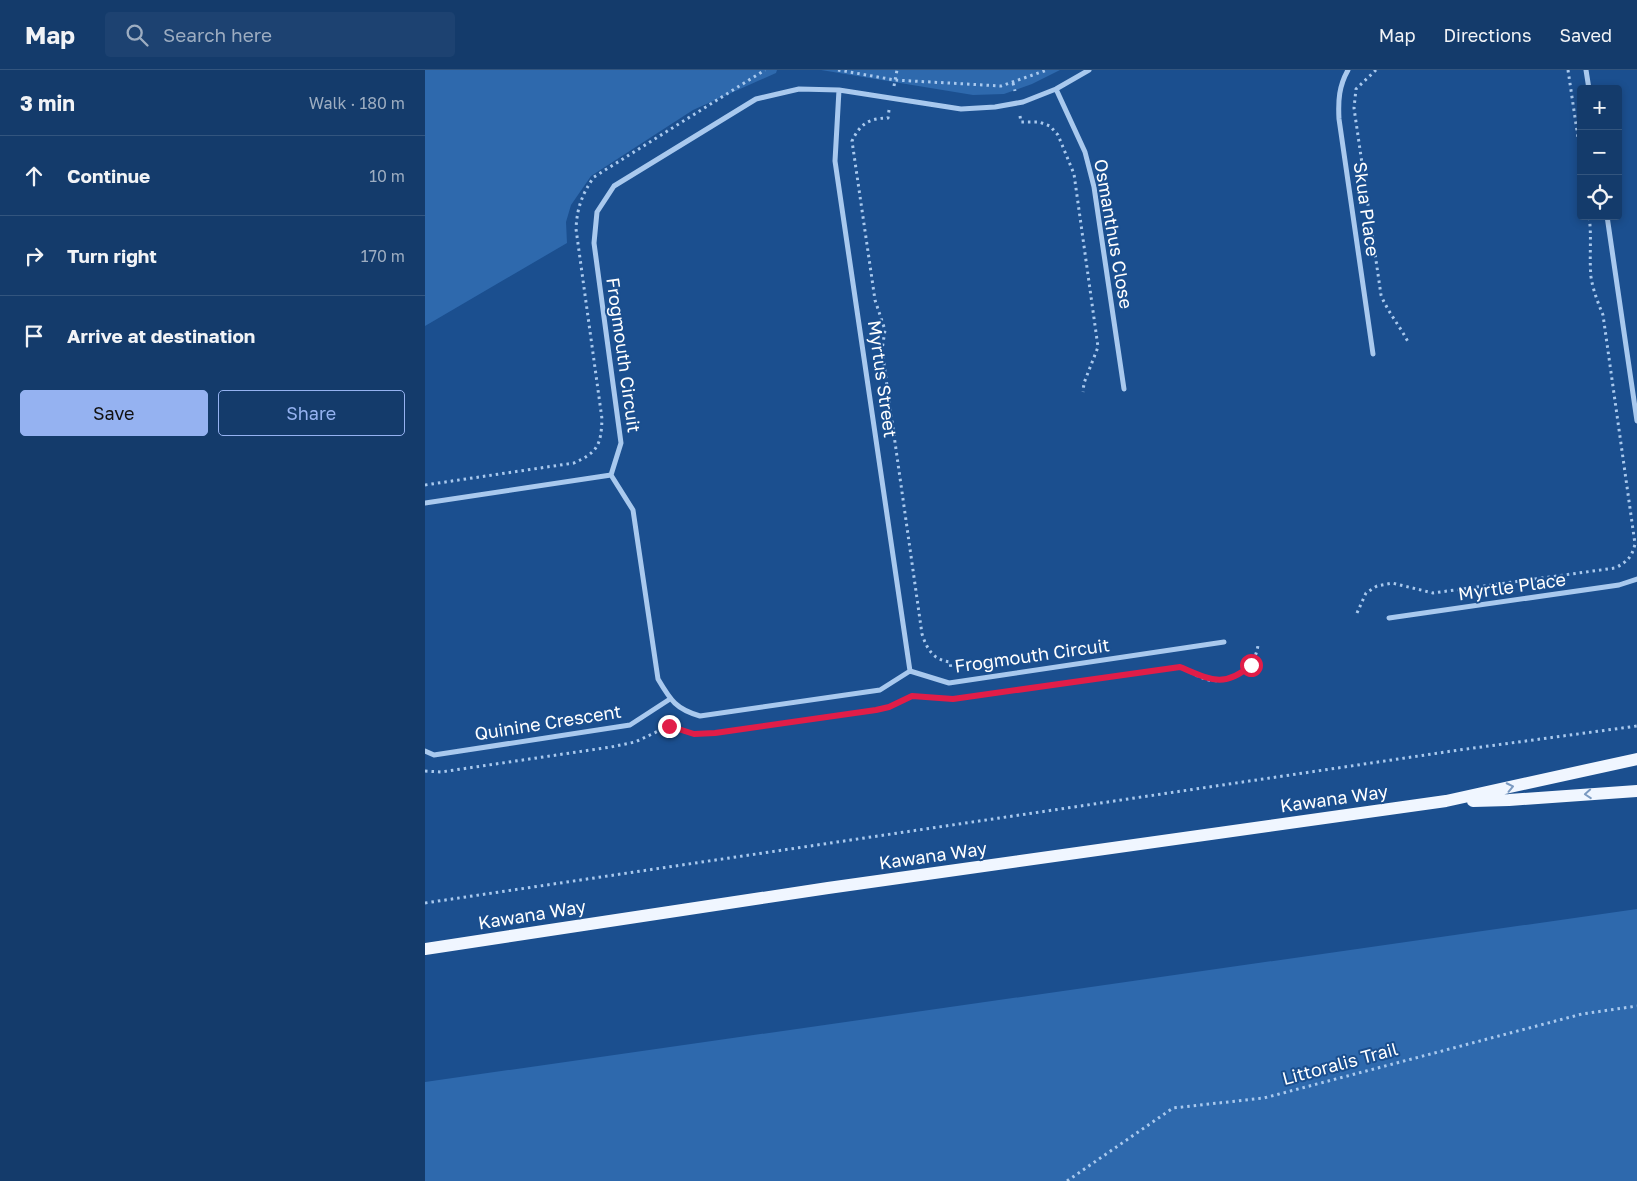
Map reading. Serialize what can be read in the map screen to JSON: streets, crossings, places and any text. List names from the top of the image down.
{
  "streets": {
    "main road": ["Kawana Way"],
    "street": [
      "Skua Place",
      "Osmanthus Close",
      "Frogmouth Circuit",
      "Myrtus Street",
      "Myrtle Place",
      "Quinine Crescent"
    ],
    "path": ["Littoralis Trail"]
  },
  "crossings": [
    ["Osmanthus Close", "Frogmouth Circuit"],
    ["Frogmouth Circuit", "Myrtus Street"]
  ],
  "page": {
    "header": "Map",
    "search": "Search here",
    "nav": ["Map", "Directions", "Saved"],
    "heading": ["3 min", "Walk · 180 m"],
    "map_buttons": ["+", "−"],
    "list": [
      ["Continue", "10 m"],
      ["Turn right", "170 m"],
      "Arrive at destination"
    ],
    "buttons": ["Save", "Share"]
  }
}
